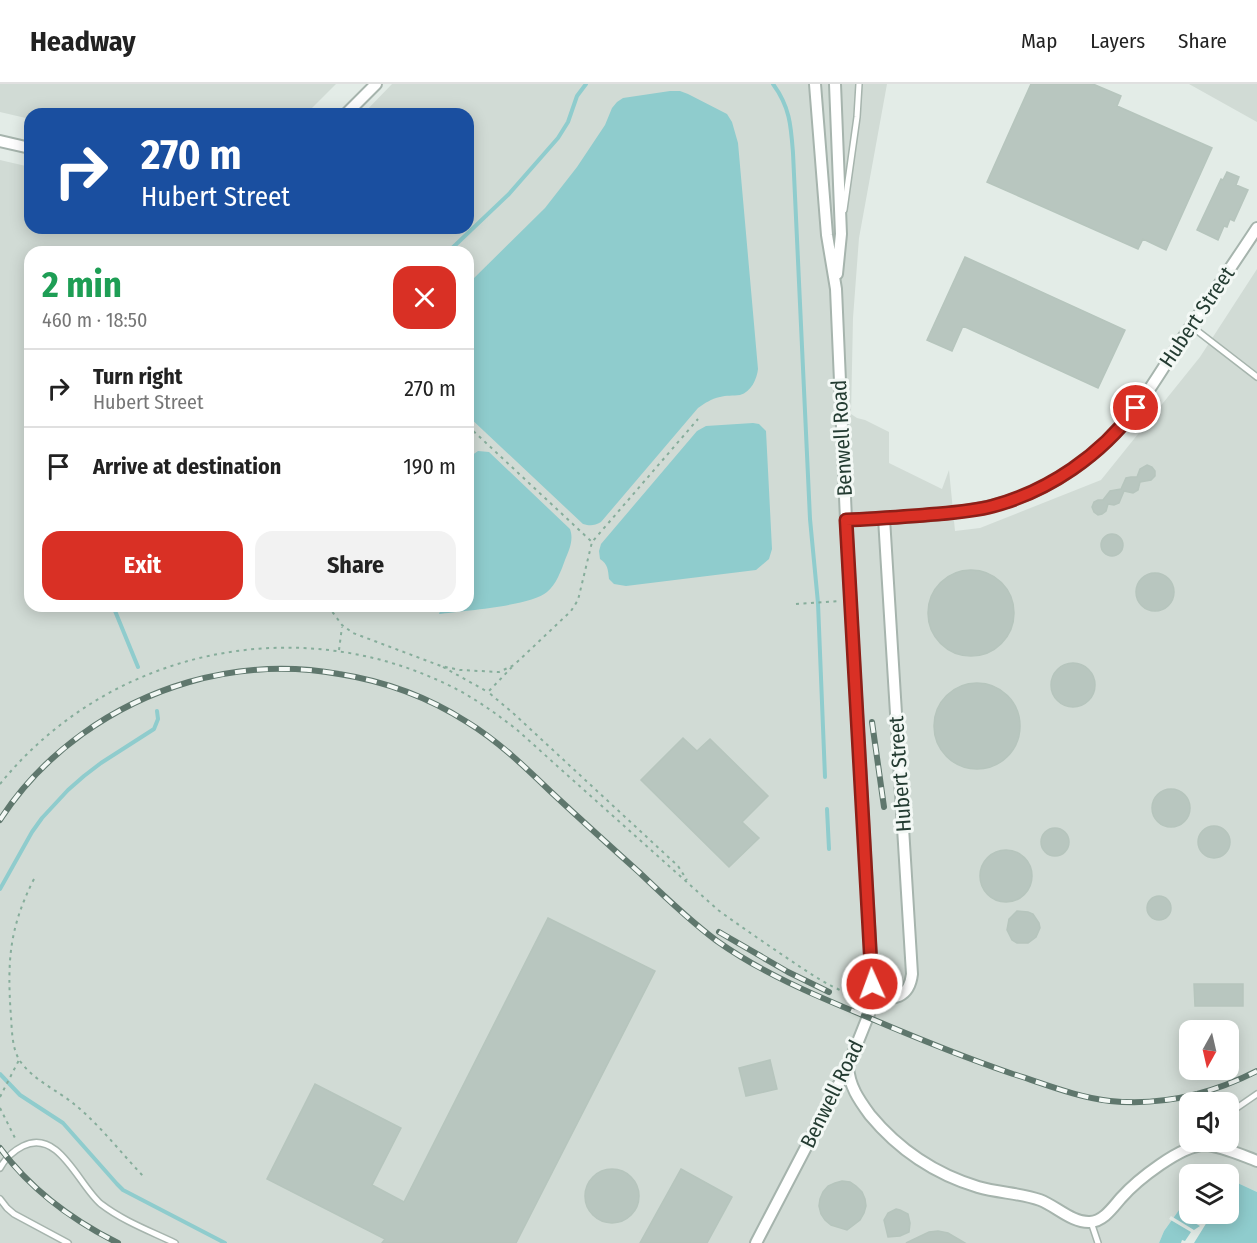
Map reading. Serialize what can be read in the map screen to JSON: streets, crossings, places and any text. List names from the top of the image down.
{
  "streets": {
    "street": ["Hubert Street", "Benwell Road"]
  },
  "crossings": [
    ["Hubert Street", "Benwell Road"]
  ],
  "north": "bottom",
  "page": {
    "header": "Headway",
    "nav": ["Map", "Layers", "Share"],
    "turn": ["270 m", "Hubert Street"],
    "heading": ["2 min", "460 m · 18:50"],
    "list": [
      {
        "name": "Turn right",
        "note": "Hubert Street",
        "value": "270 m"
      },
      {
        "name": "Arrive at destination",
        "value": "190 m"
      }
    ],
    "buttons": ["Exit", "Share"]
  }
}
